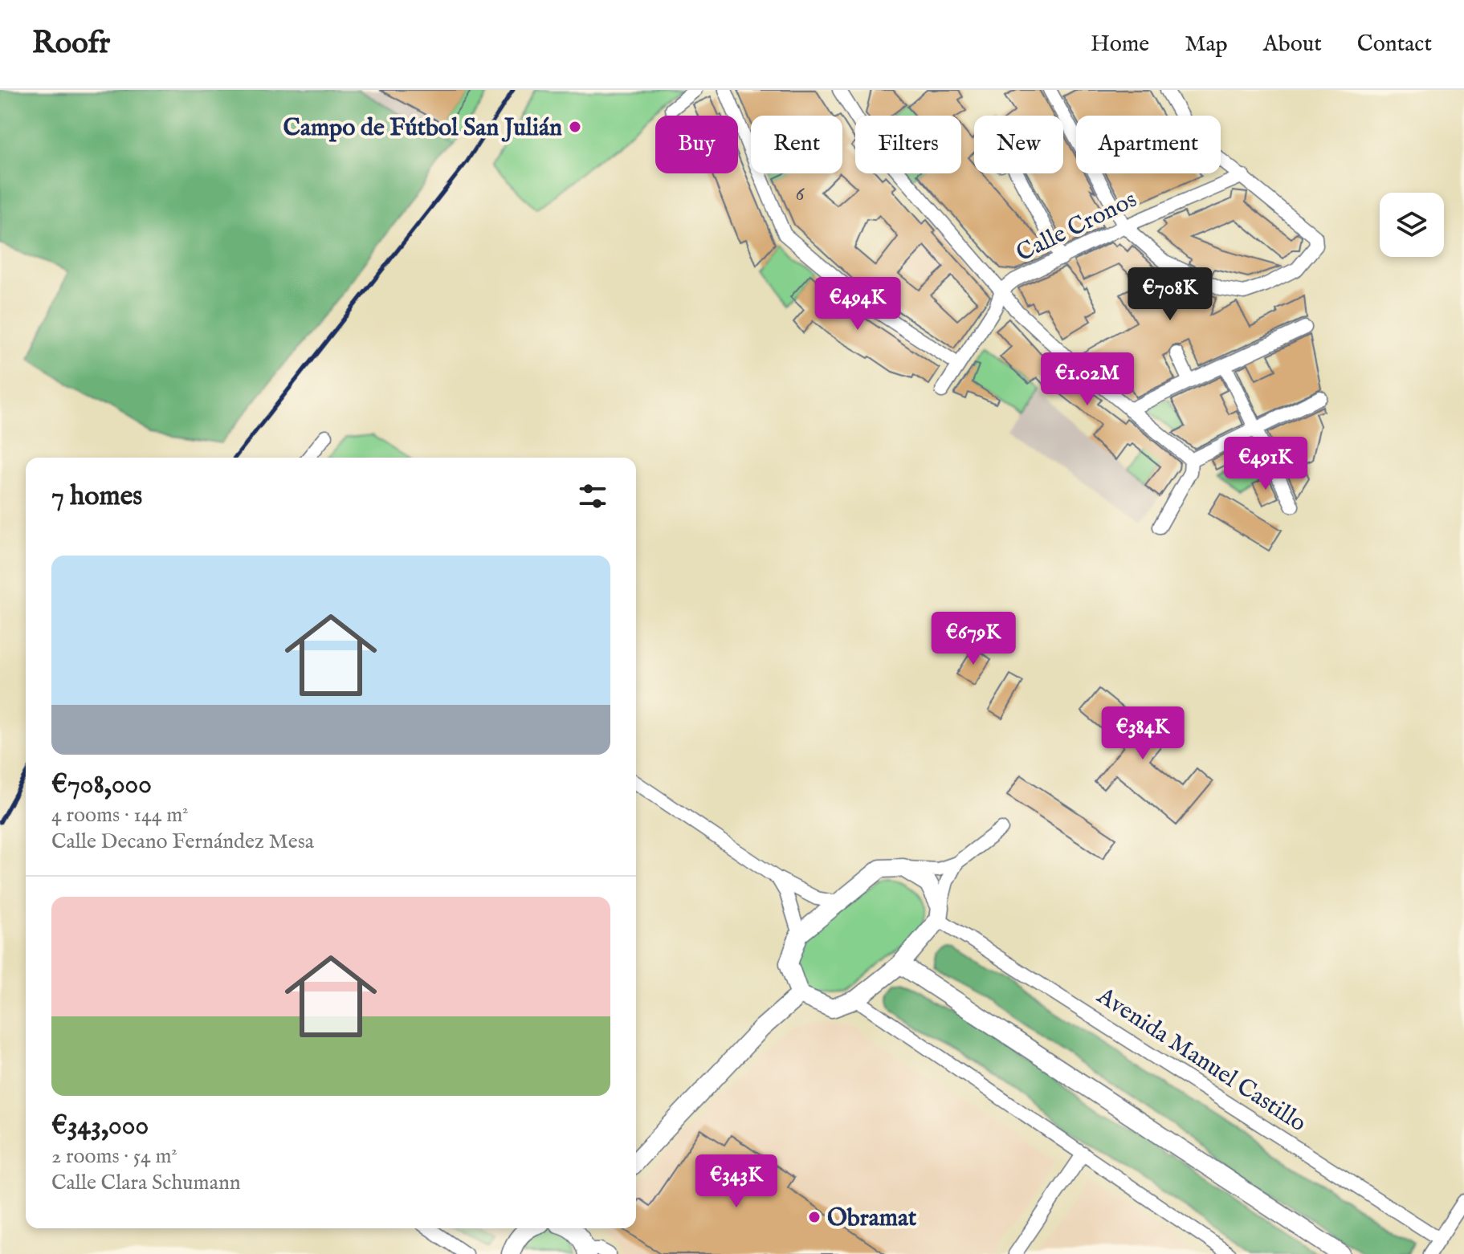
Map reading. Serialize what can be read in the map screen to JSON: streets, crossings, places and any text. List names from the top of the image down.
{
  "streets": {
    "street": ["Calle Cronos", "Avenida Manuel Castillo"]
  },
  "places": ["Campo de Fútbol San Julián", "Obramat"],
  "house_numbers": ["6"],
  "page": {
    "header": "Roofr",
    "nav": [
      "Home",
      "Map",
      "About",
      "Contact"
    ],
    "chip": [
      "Buy",
      "Rent",
      "Filters",
      "New",
      "Apartment"
    ],
    "price": [
      "€708K",
      "€494K",
      "€1.02M",
      "€491K",
      "€679K",
      "€384K",
      "€343K"
    ],
    "heading": "7 homes",
    "list": [
      {
        "name": "€708,000",
        "note": "4 rooms · 144 m² · Calle Decano Fernández Mesa"
      },
      {
        "name": "€343,000",
        "note": "2 rooms · 54 m² · Calle Clara Schumann"
      }
    ]
  }
}
